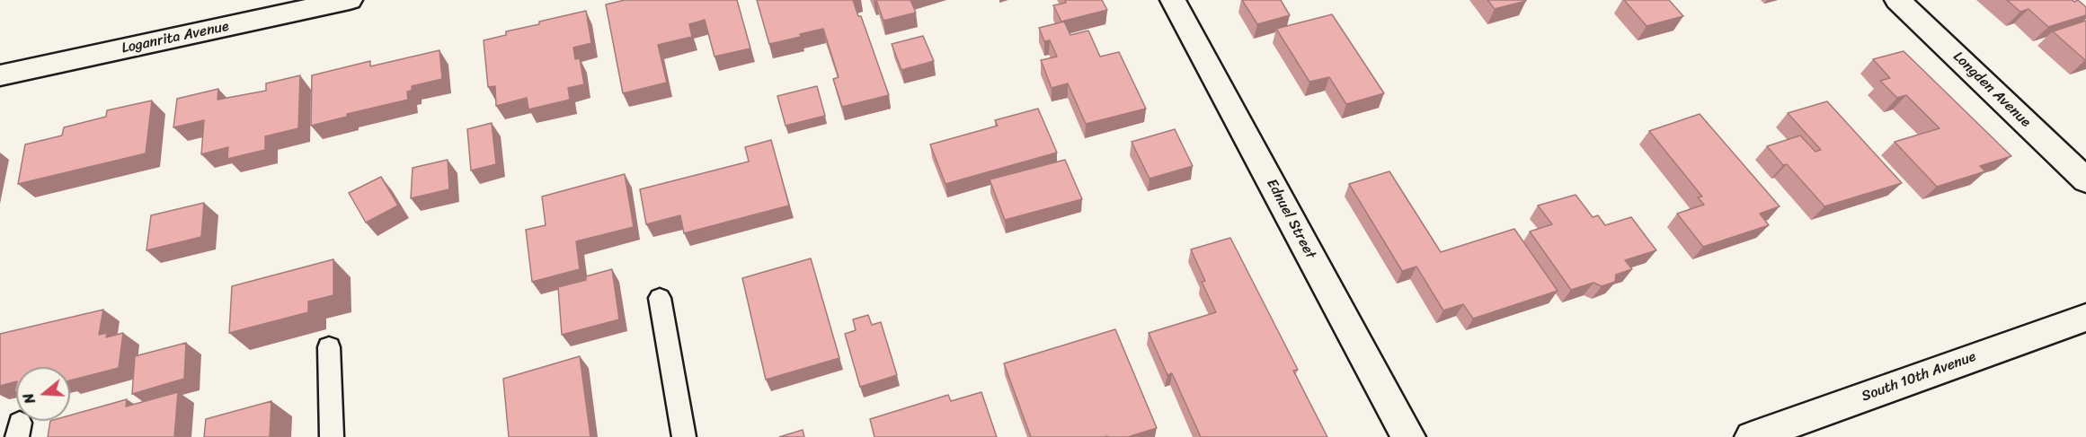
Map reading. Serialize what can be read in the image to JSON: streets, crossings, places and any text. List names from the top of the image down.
{
  "streets": {
    "street": [
      "Loganrita Avenue",
      "Longden Avenue",
      "Ednuel Street",
      "South 10th Avenue"
    ]
  },
  "north": "left"
}
